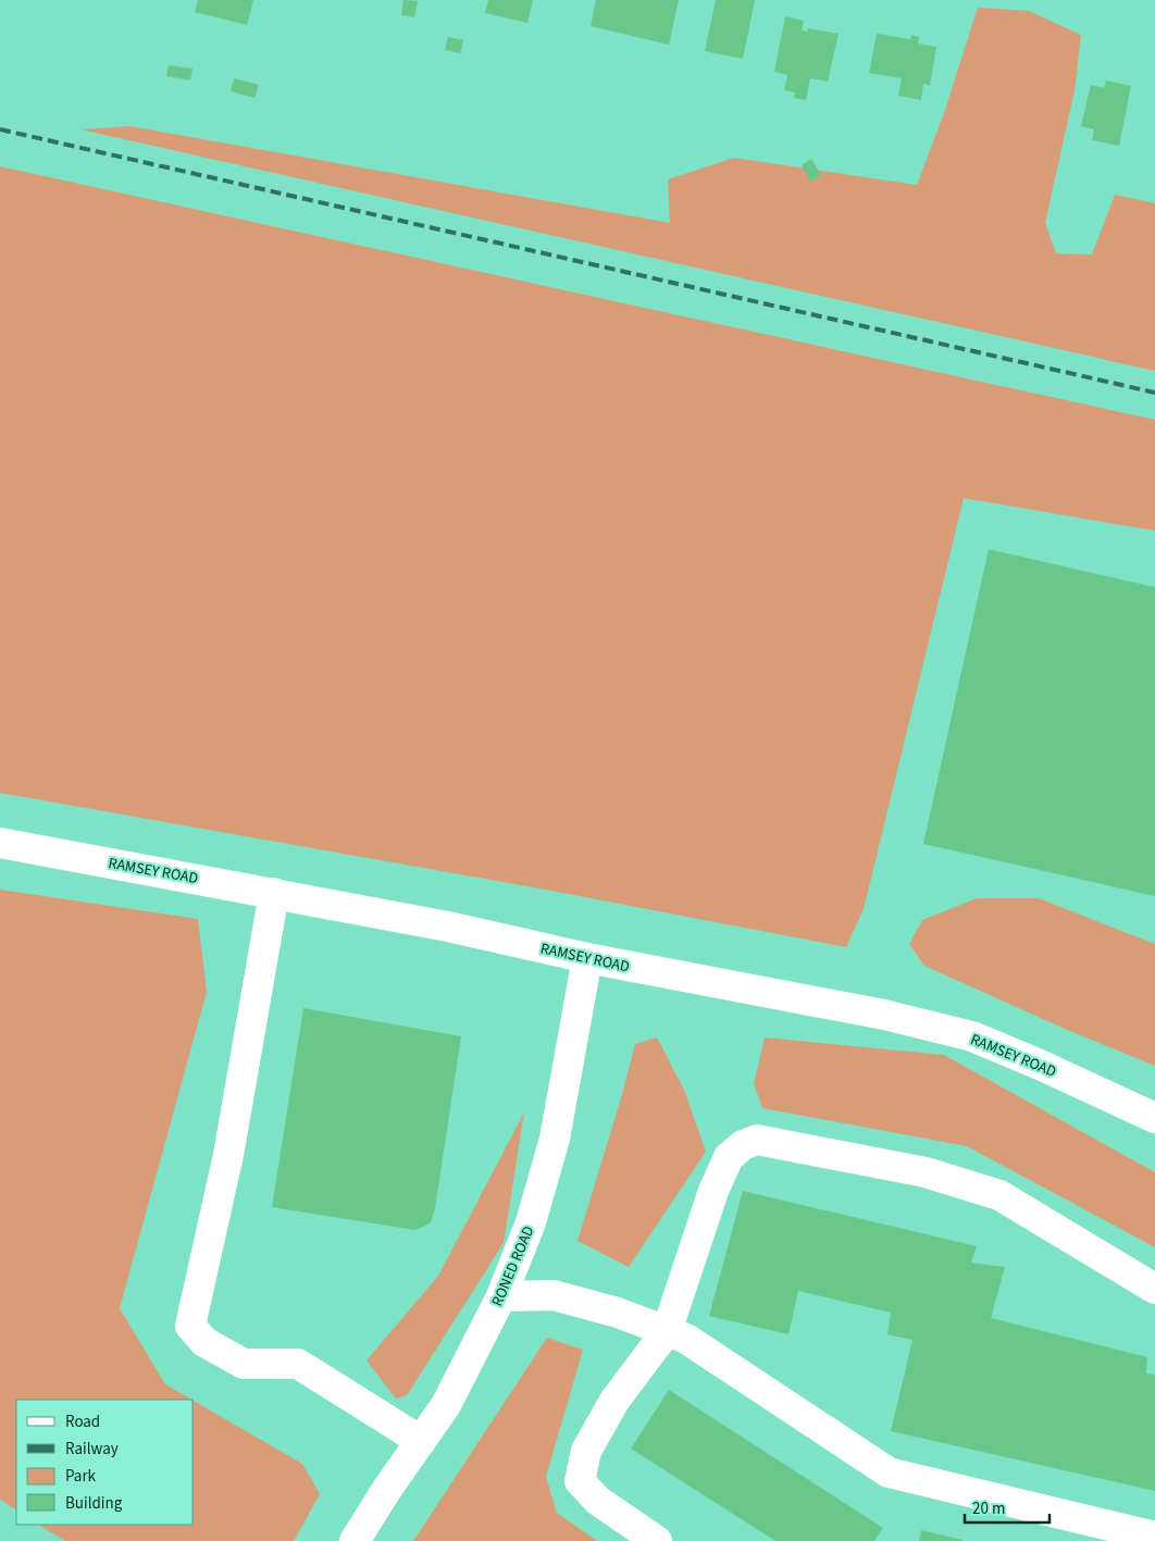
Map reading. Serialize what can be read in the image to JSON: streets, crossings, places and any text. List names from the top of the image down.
{
  "streets": {
    "street": ["RAMSEY ROAD", "RONED ROAD"]
  },
  "crossings": [
    ["RAMSEY ROAD", "RONED ROAD"]
  ],
  "legend": [
    "Road",
    "Railway",
    "Park",
    "Building"
  ],
  "scale_bar": "20 m"
}
